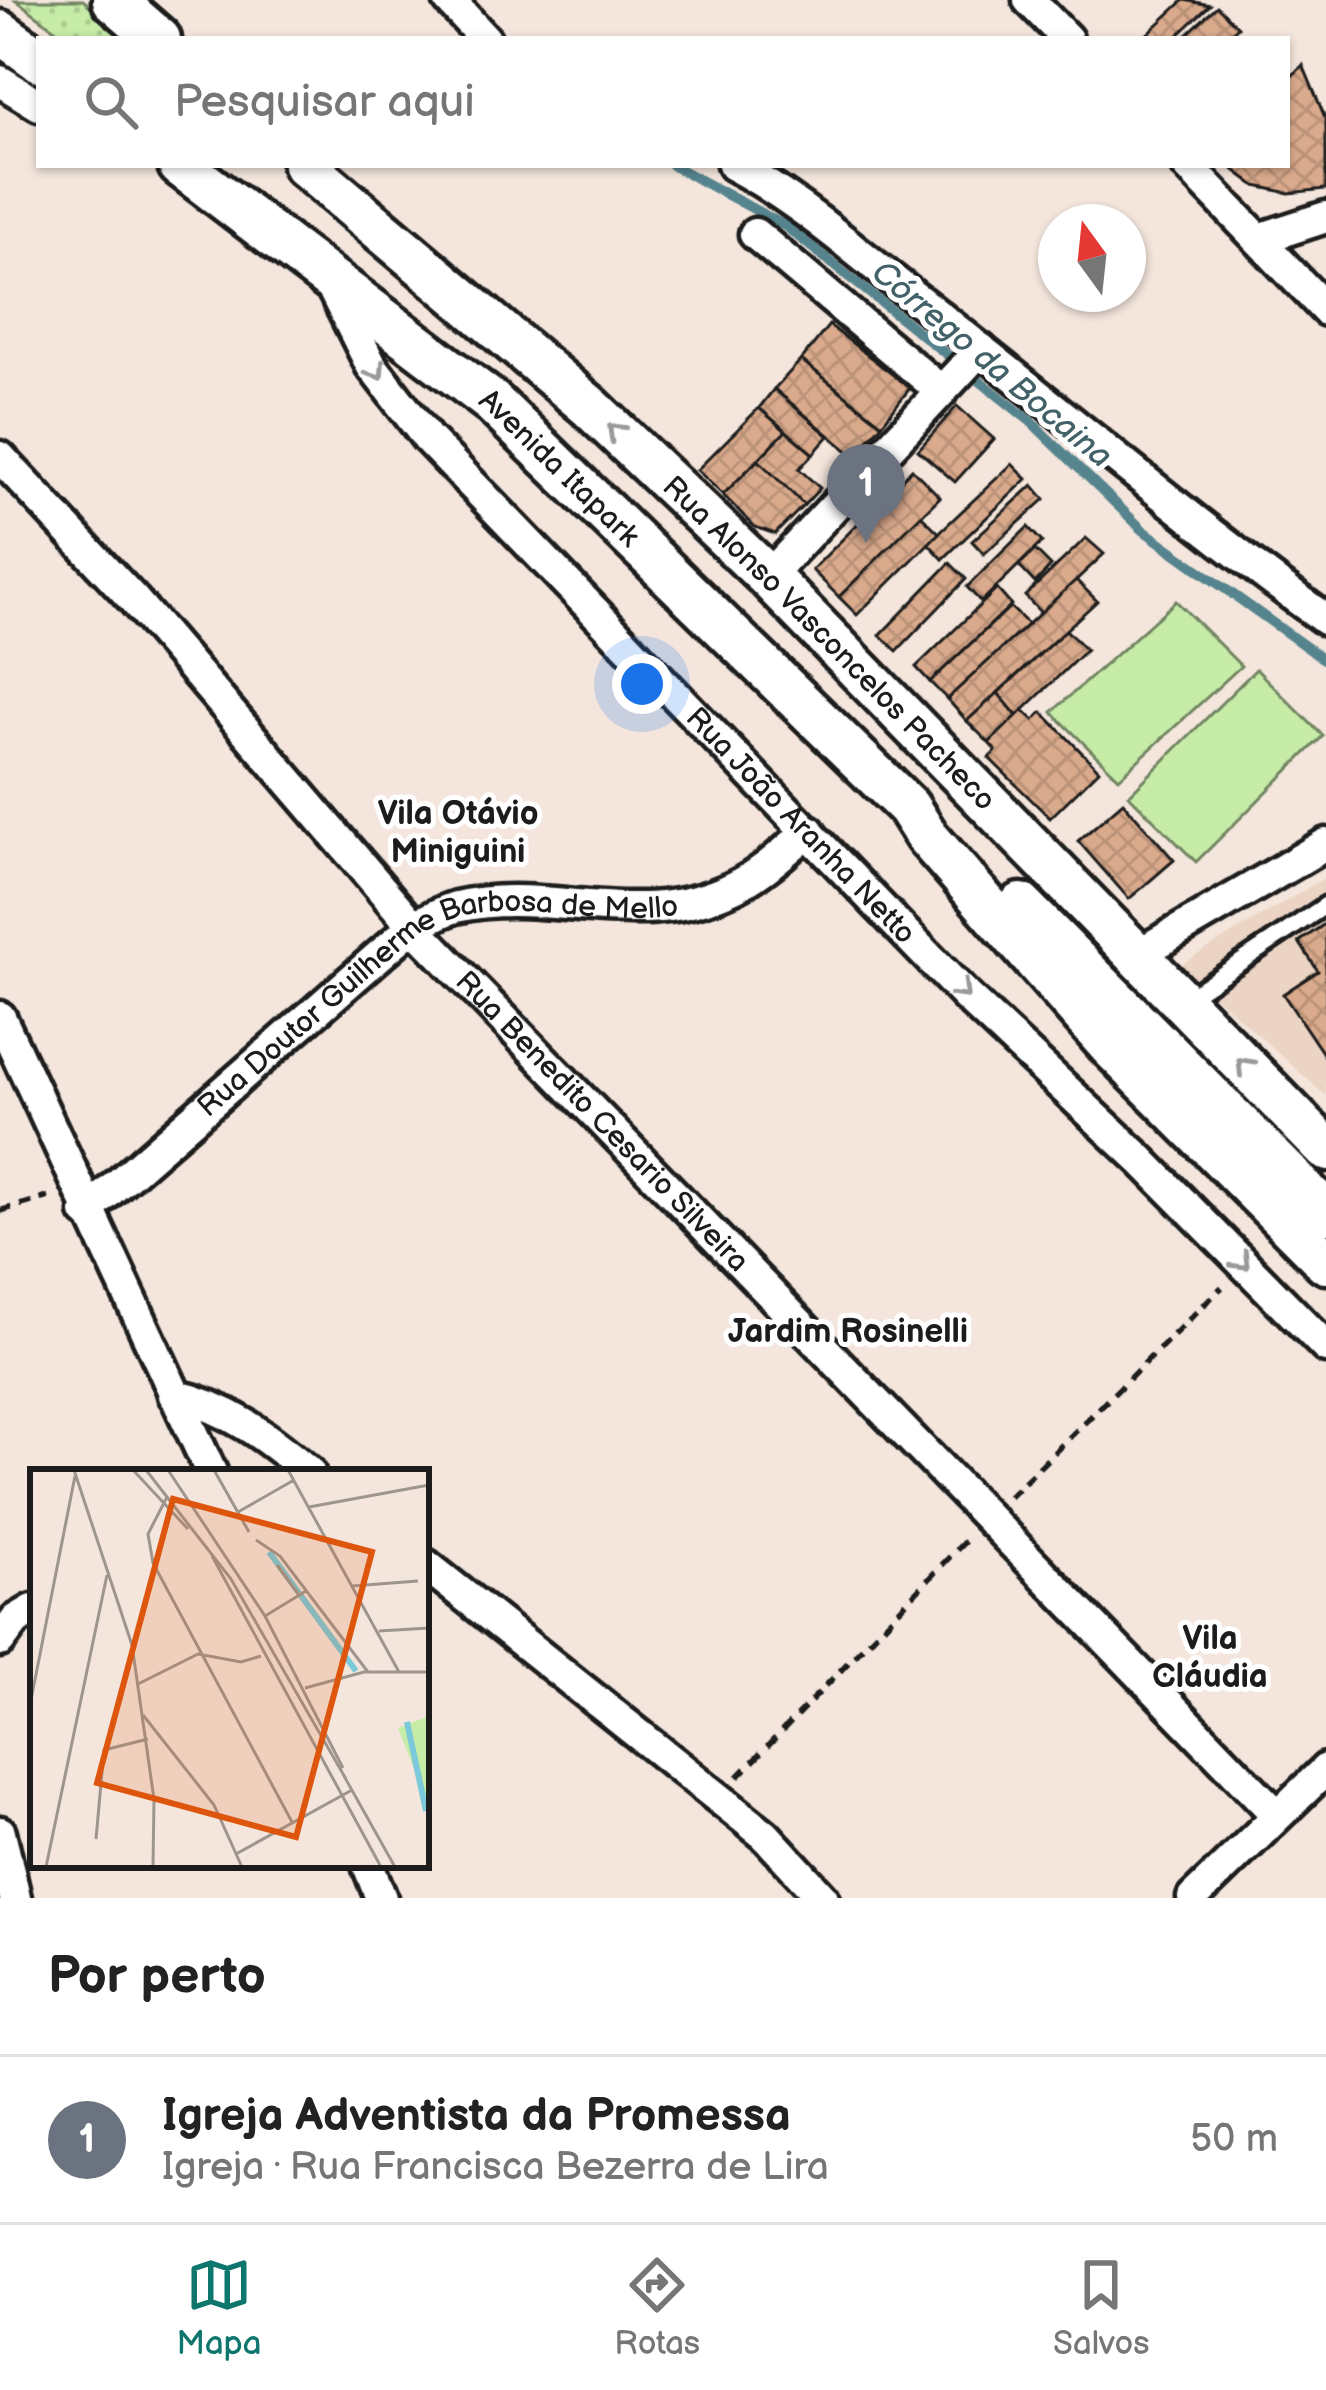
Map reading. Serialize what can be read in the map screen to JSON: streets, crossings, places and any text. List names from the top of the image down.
{
  "streets": {
    "main road": ["Avenida Itapark", "Rua Alonso Vasconcelos Pacheco"],
    "street": ["Rua João Aranha Netto", "Rua Doutor Guilherme Barbosa de Mello", "Rua Benedito Cesario Silveira"]
  },
  "crossings": [
    ["Avenida Itapark", "Rua João Aranha Netto"],
    ["Rua João Aranha Netto", "Rua Doutor Guilherme Barbosa de Mello"],
    ["Rua Doutor Guilherme Barbosa de Mello", "Rua Benedito Cesario Silveira"]
  ],
  "one_way": ["Rua Alonso Vasconcelos Pacheco", "Rua João Aranha Netto"],
  "districts": ["Vila Otávio Miniguini", "Jardim Rosinelli", "Vila Cláudia"],
  "water": ["Córrego da Bocaina"],
  "north": "top",
  "page": {
    "search": "Pesquisar aqui",
    "pins": "1",
    "heading": "Por perto",
    "list": [
      {
        "mark": "1",
        "name": "Igreja Adventista da Promessa",
        "note": "Igreja · Rua Francisca Bezerra de Lira",
        "value": "50 m"
      }
    ],
    "nav": ["Mapa", "Rotas", "Salvos"]
  }
}
